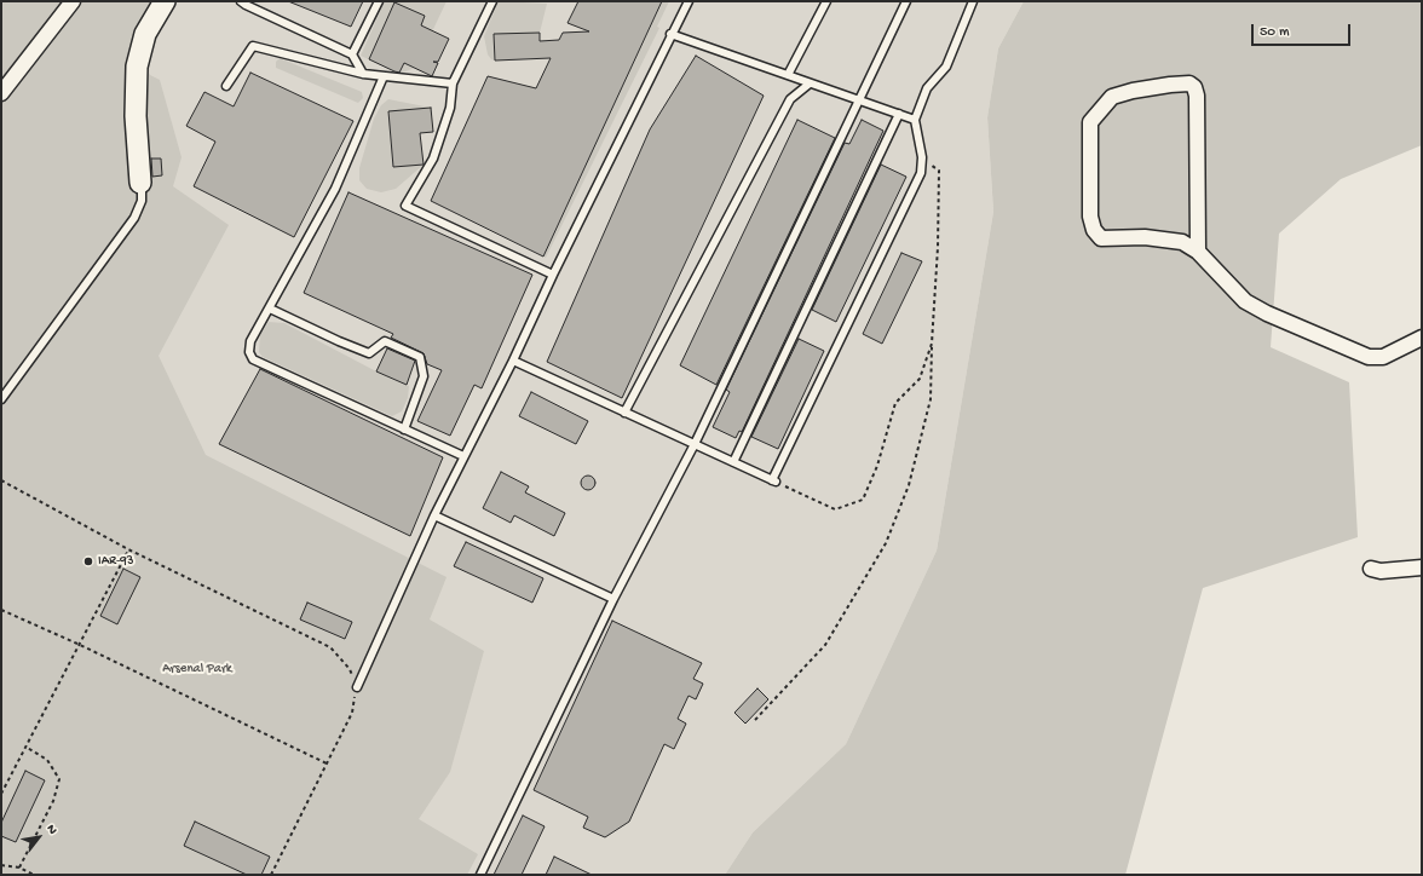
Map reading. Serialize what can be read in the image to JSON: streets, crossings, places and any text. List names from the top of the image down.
{
  "parks": ["Arsenal Park"],
  "places": ["IAR-93"],
  "scale_bar": "50 m",
  "north": "top right"
}
